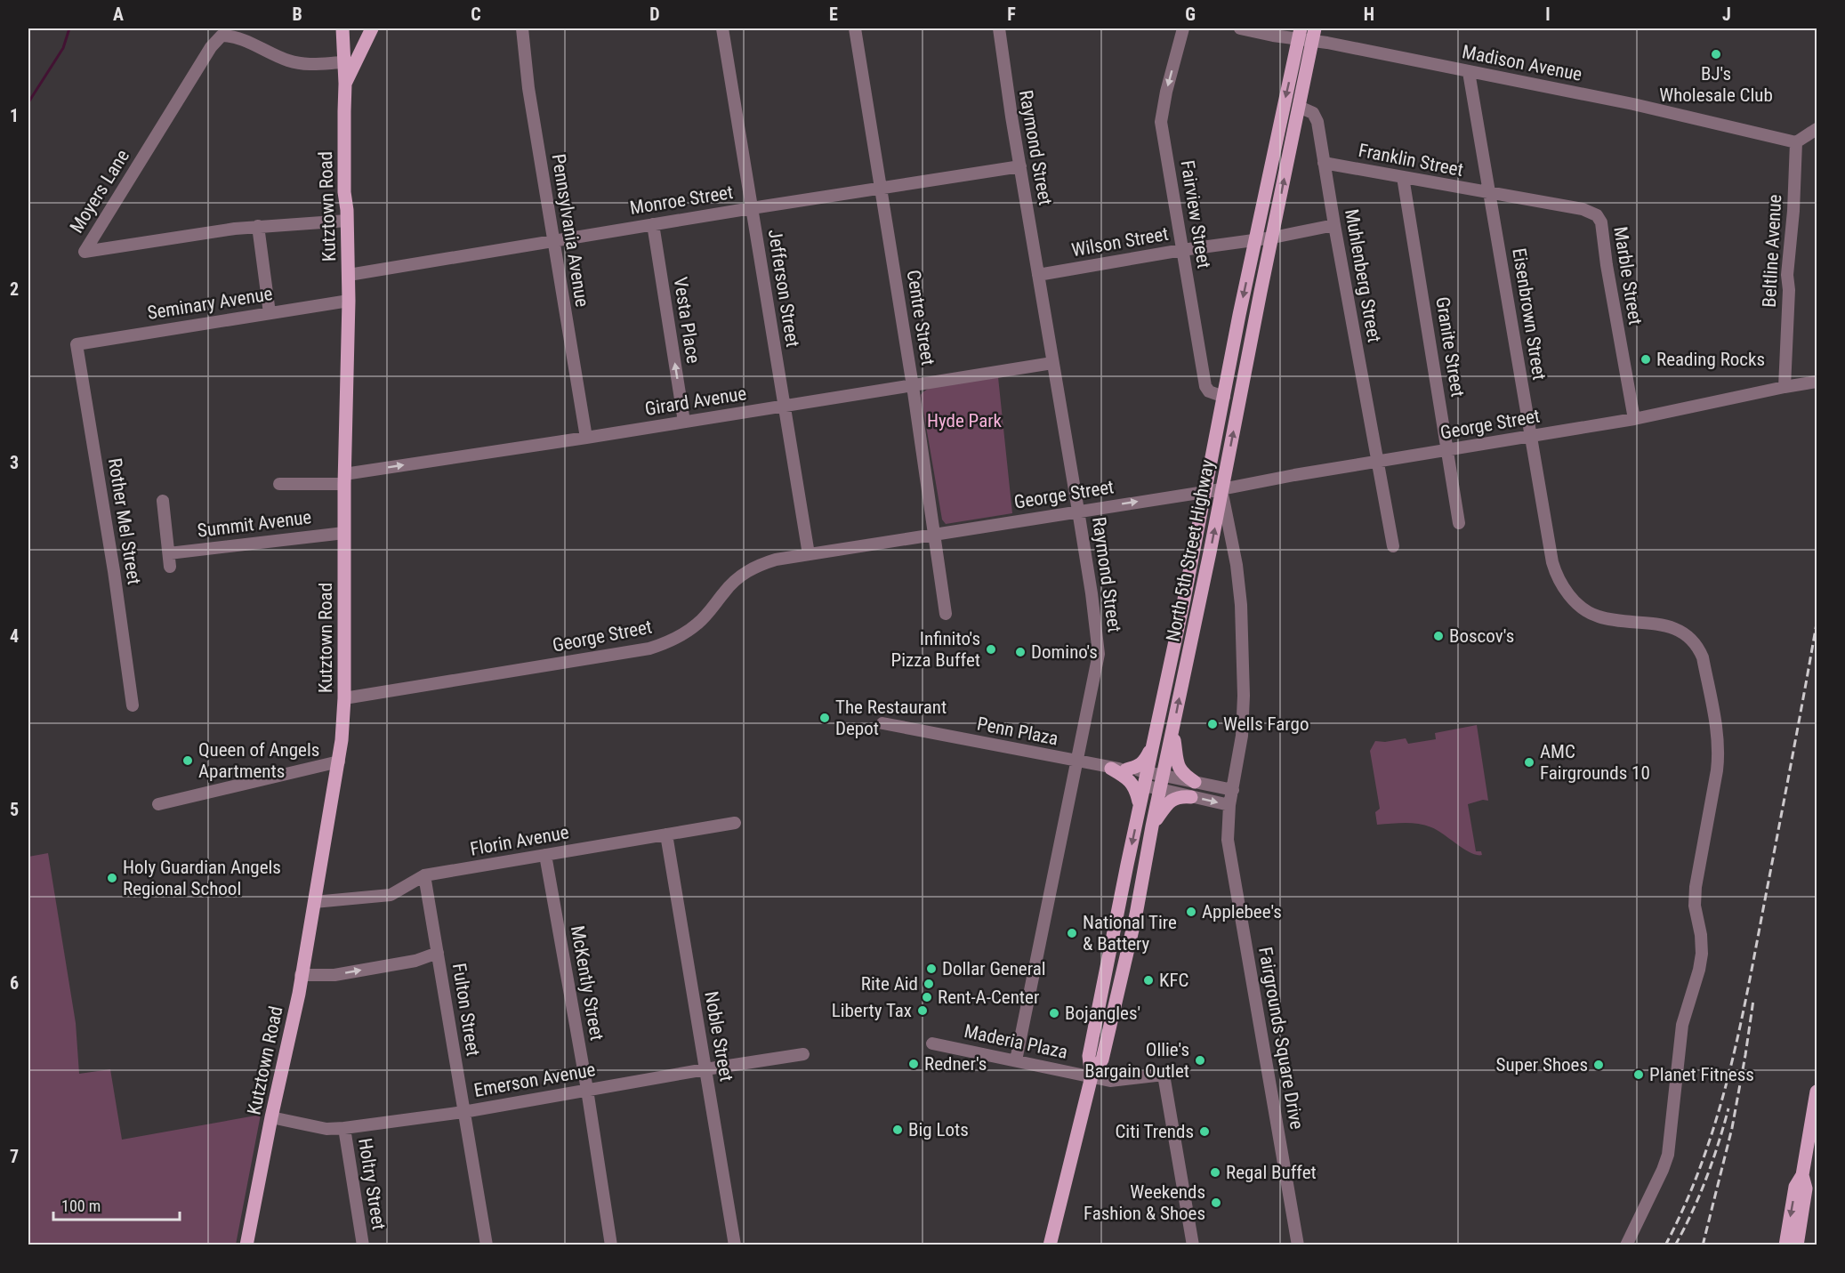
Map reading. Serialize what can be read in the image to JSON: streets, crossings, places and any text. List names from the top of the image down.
{
  "streets": {
    "main road": ["Kutztown Road", "North 5th Street Highway"],
    "street": [
      "Madison Avenue",
      "Raymond Street",
      "Franklin Street",
      "Moyers Lane",
      "Monroe Street",
      "Fairview Street",
      "Pennsylvania Avenue",
      "Wilson Street",
      "Beltline Avenue",
      "Muhlenberg Street",
      "Marble Street",
      "Jefferson Street",
      "Seminary Avenue",
      "Eisenbrown Street",
      "Centre Street",
      "Vesta Place",
      "Granite Street",
      "Girard Avenue",
      "George Street",
      "Rother Mel Street",
      "Summit Avenue",
      "Penn Plaza",
      "Florin Avenue",
      "McKently Street",
      "Fulton Street",
      "Noble Street",
      "Fairgrounds Square Drive",
      "Maderia Plaza",
      "Emerson Avenue",
      "Holtry Street"
    ]
  },
  "crossings": [
    ["Madison Avenue", "Beltline Avenue"],
    ["Madison Avenue", "Eisenbrown Street"],
    ["Madison Avenue", "North 5th Street Highway"],
    ["Raymond Street", "Monroe Street"],
    ["Raymond Street", "Wilson Street"],
    ["Raymond Street", "Girard Avenue"],
    ["Raymond Street", "George Street"],
    ["Raymond Street", "Penn Plaza"],
    ["Raymond Street", "Maderia Plaza"],
    ["Franklin Street", "Muhlenberg Street"],
    ["Franklin Street", "Marble Street"],
    ["Franklin Street", "Eisenbrown Street"],
    ["Franklin Street", "Granite Street"],
    ["Moyers Lane", "Kutztown Road"],
    ["Monroe Street", "Kutztown Road"],
    ["Monroe Street", "Pennsylvania Avenue"],
    ["Monroe Street", "Jefferson Street"],
    ["Monroe Street", "Centre Street"],
    ["Monroe Street", "Vesta Place"],
    ["Kutztown Road", "Seminary Avenue"],
    ["Kutztown Road", "Girard Avenue"],
    ["Kutztown Road", "George Street"],
    ["Kutztown Road", "Summit Avenue"],
    ["Kutztown Road", "Florin Avenue"],
    ["Kutztown Road", "Emerson Avenue"],
    ["Fairview Street", "Wilson Street"],
    ["Fairview Street", "North 5th Street Highway"],
    ["Pennsylvania Avenue", "Girard Avenue"],
    ["Wilson Street", "Muhlenberg Street"],
    ["Wilson Street", "North 5th Street Highway"],
    ["Beltline Avenue", "George Street"],
    ["Muhlenberg Street", "George Street"],
    ["Muhlenberg Street", "North 5th Street Highway"],
    ["Marble Street", "Eisenbrown Street"],
    ["Marble Street", "George Street"],
    ["Jefferson Street", "Girard Avenue"],
    ["Jefferson Street", "George Street"],
    ["Seminary Avenue", "Rother Mel Street"],
    ["Eisenbrown Street", "George Street"],
    ["Centre Street", "Girard Avenue"],
    ["Centre Street", "George Street"],
    ["Vesta Place", "Girard Avenue"],
    ["Granite Street", "George Street"],
    ["George Street", "North 5th Street Highway"],
    ["George Street", "Fairgrounds Square Drive"],
    ["North 5th Street Highway", "Penn Plaza"],
    ["North 5th Street Highway", "Fairgrounds Square Drive"],
    ["North 5th Street Highway", "Maderia Plaza"],
    ["Florin Avenue", "McKently Street"],
    ["Florin Avenue", "Fulton Street"],
    ["Florin Avenue", "Noble Street"],
    ["McKently Street", "Emerson Avenue"],
    ["Fulton Street", "Emerson Avenue"],
    ["Noble Street", "Emerson Avenue"],
    ["Emerson Avenue", "Holtry Street"]
  ],
  "one_way": ["Fairview Street", "Vesta Place"],
  "parks": ["Hyde Park"],
  "places": [
    "BJ's Wholesale Club",
    "Reading Rocks",
    "Boscov's",
    "Infinito's Pizza Buffet",
    "Domino's",
    "The Restaurant Depot",
    "Wells Fargo",
    "Queen of Angels Apartments",
    "AMC Fairgrounds 10",
    "Holy Guardian Angels Regional School",
    "Applebee's",
    "National Tire & Battery",
    "Dollar General",
    "KFC",
    "Rite Aid",
    "Rent-A-Center",
    "Liberty Tax",
    "Bojangles'",
    "Ollie's Bargain Outlet",
    "Redner's",
    "Super Shoes",
    "Planet Fitness",
    "Big Lots",
    "Citi Trends",
    "Regal Buffet",
    "Weekends Fashion & Shoes"
  ],
  "scale_bar": "100 m",
  "grid": {
    "columns": [
      "A",
      "B",
      "C",
      "D",
      "E",
      "F",
      "G",
      "H",
      "I",
      "J"
    ],
    "rows": [
      "1",
      "2",
      "3",
      "4",
      "5",
      "6",
      "7"
    ]
  }
}
